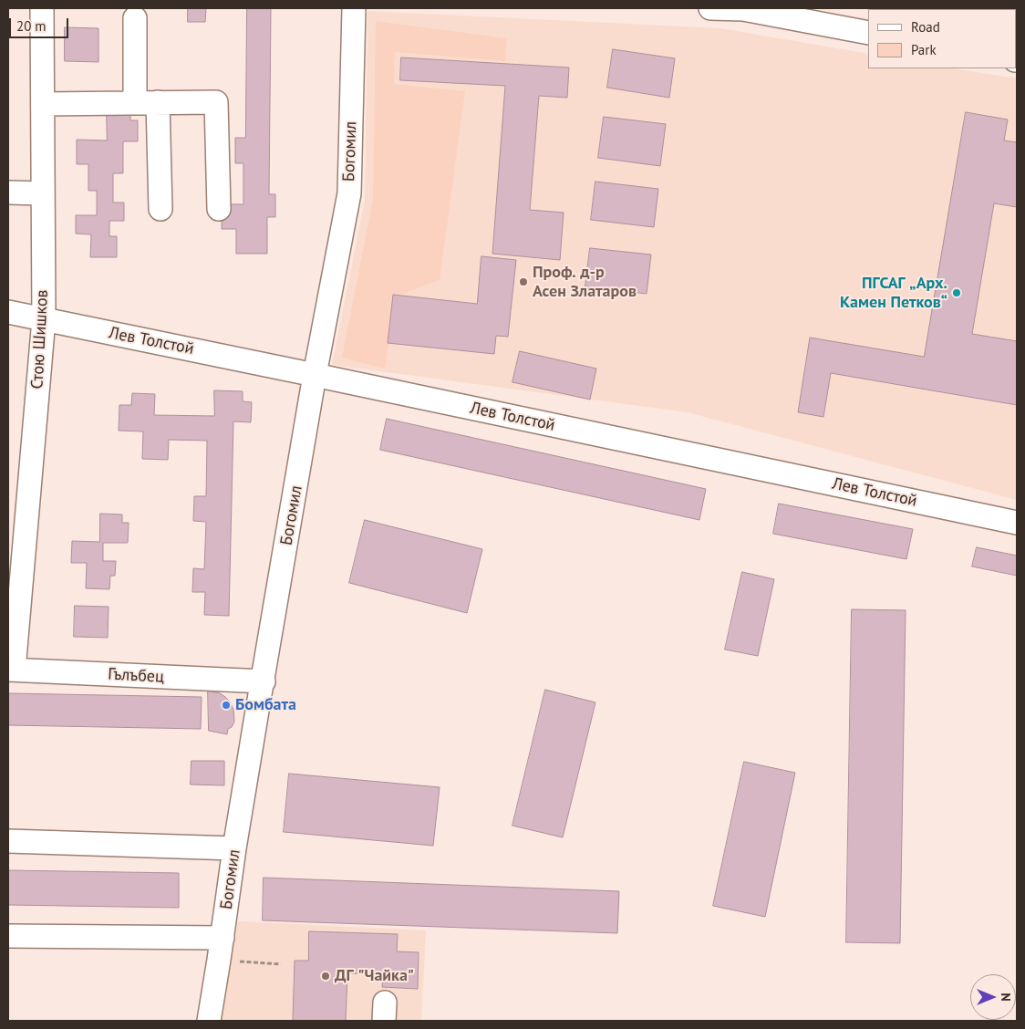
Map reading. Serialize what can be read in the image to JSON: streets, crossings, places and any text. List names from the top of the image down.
{
  "streets": {
    "street": [
      "Богомил",
      "Стою Шишков",
      "Лев Толстой",
      "Гълъбец"
    ]
  },
  "crossings": [
    ["Богомил", "Лев Толстой"],
    ["Богомил", "Гълъбец"],
    ["Стою Шишков", "Лев Толстой"],
    ["Стою Шишков", "Гълъбец"]
  ],
  "places": [
    "Проф. д-р Асен Златаров",
    "ПГСАГ „Арх. Камен Петков“",
    "Бомбата",
    "ДГ \"Чайка\""
  ],
  "legend": ["Road", "Park"],
  "scale_bar": "20 m",
  "north": "right"
}
